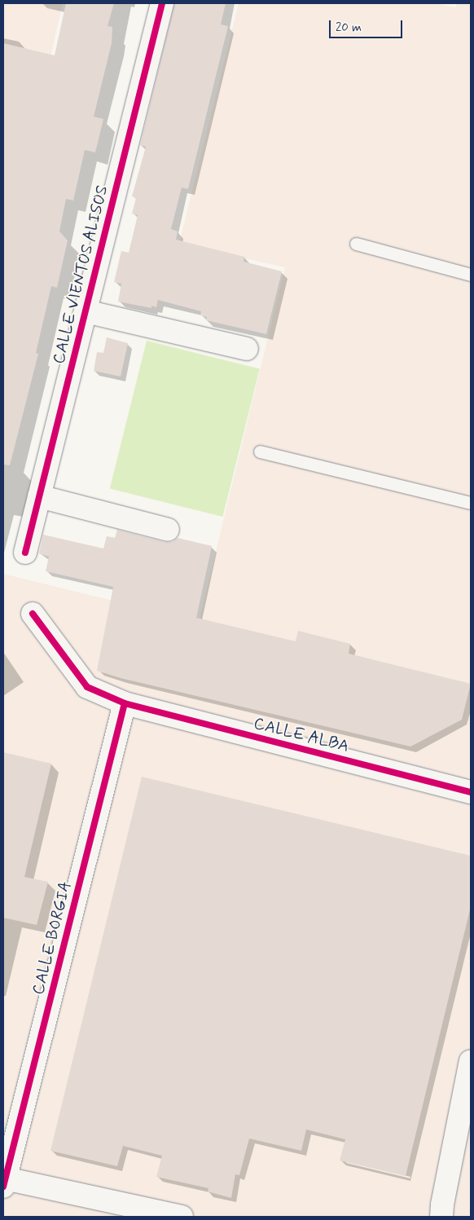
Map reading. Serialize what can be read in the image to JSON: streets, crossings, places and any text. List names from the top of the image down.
{
  "streets": {
    "street": ["CALLE VIENTOS ALISOS", "CALLE ALBA", "CALLE BORGIA"]
  },
  "crossings": [
    ["CALLE ALBA", "CALLE BORGIA"]
  ],
  "scale_bar": "20 m"
}
